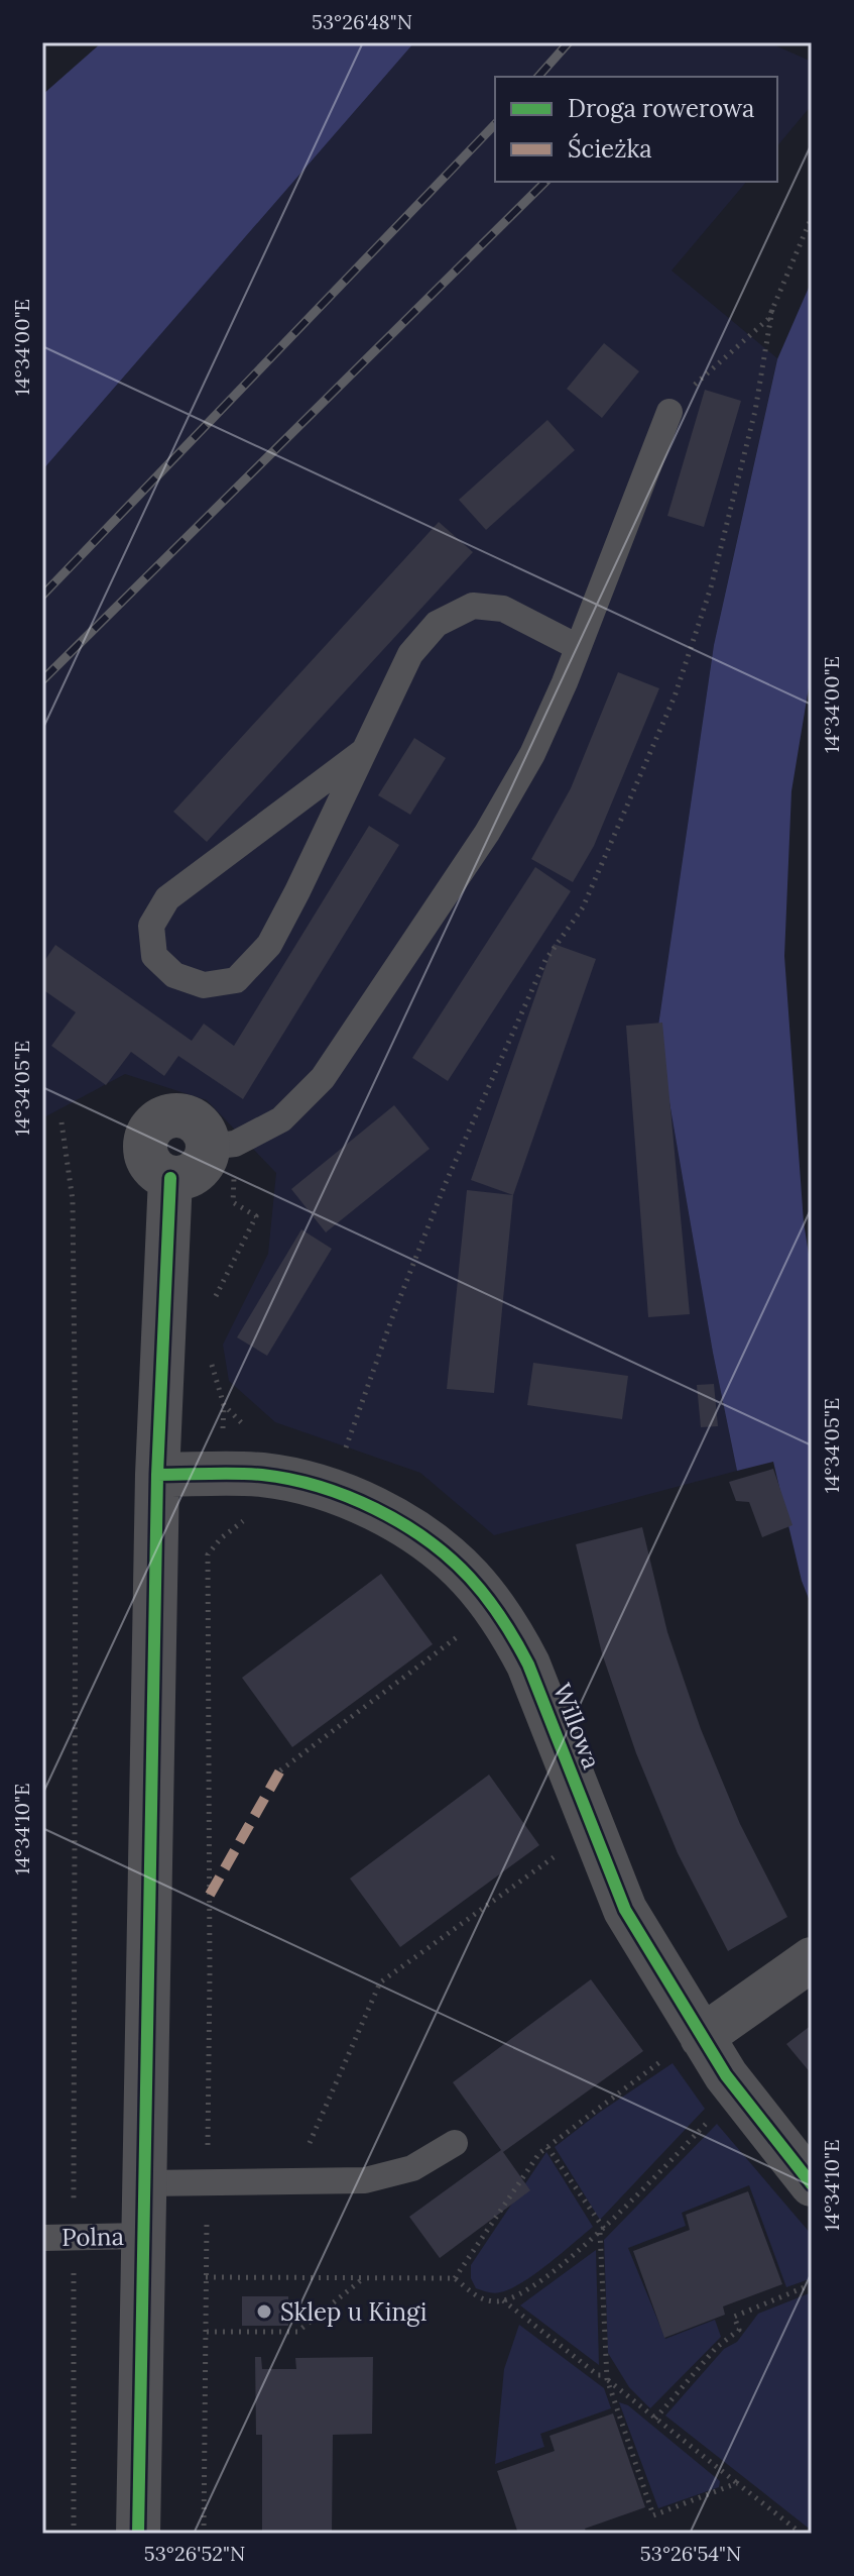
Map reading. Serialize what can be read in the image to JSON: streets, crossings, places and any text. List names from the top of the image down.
{
  "streets": {
    "street": ["Willowa"],
    "lane": ["Polna"]
  },
  "places": ["Sklep u Kingi"],
  "legend": ["Droga rowerowa", "Ścieżka"],
  "coordinates": [
    "53°26'48\"N",
    "14°34'00\"E",
    "14°34'05\"E",
    "14°34'10\"E",
    "53°26'52\"N",
    "53°26'54\"N"
  ]
}
